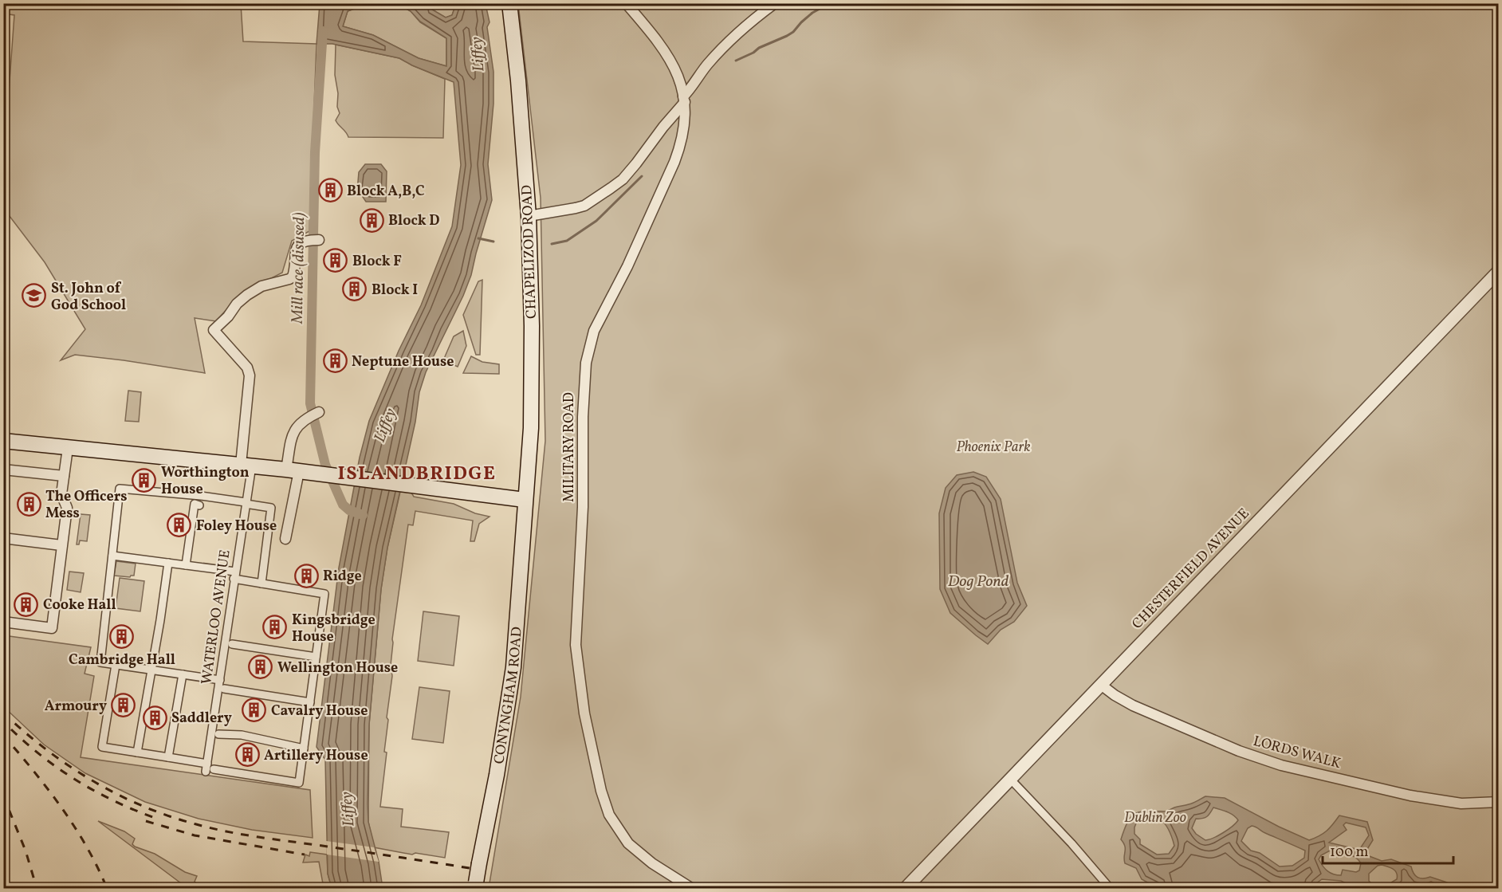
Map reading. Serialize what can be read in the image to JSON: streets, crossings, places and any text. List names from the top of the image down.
{
  "streets": {
    "main road": ["CHAPELIZOD ROAD", "CONYNGHAM ROAD"],
    "street": [
      "MILITARY ROAD",
      "CHESTERFIELD AVENUE",
      "WATERLOO AVENUE",
      "LORDS WALK"
    ]
  },
  "crossings": [
    ["CHAPELIZOD ROAD", "CONYNGHAM ROAD"],
    ["CHESTERFIELD AVENUE", "LORDS WALK"]
  ],
  "districts": ["ISLANDBRIDGE"],
  "water": ["Liffey", "Mill race (disused)", "Dog Pond"],
  "parks": ["Phoenix Park", "Dublin Zoo"],
  "places": {
    "building": [
      "Block A,B,C",
      "Block D",
      "Block F",
      "Block I",
      "Neptune House",
      "Worthington House",
      "The Officers Mess",
      "Foley House",
      "Ridge",
      "Cooke Hall",
      "Kingsbridge House",
      "Cambridge Hall",
      "Wellington House",
      "Armoury",
      "Cavalry House",
      "Saddlery",
      "Artillery House"
    ],
    "school or university": ["St. John of God School"]
  },
  "scale_bar": "100 m"
}
